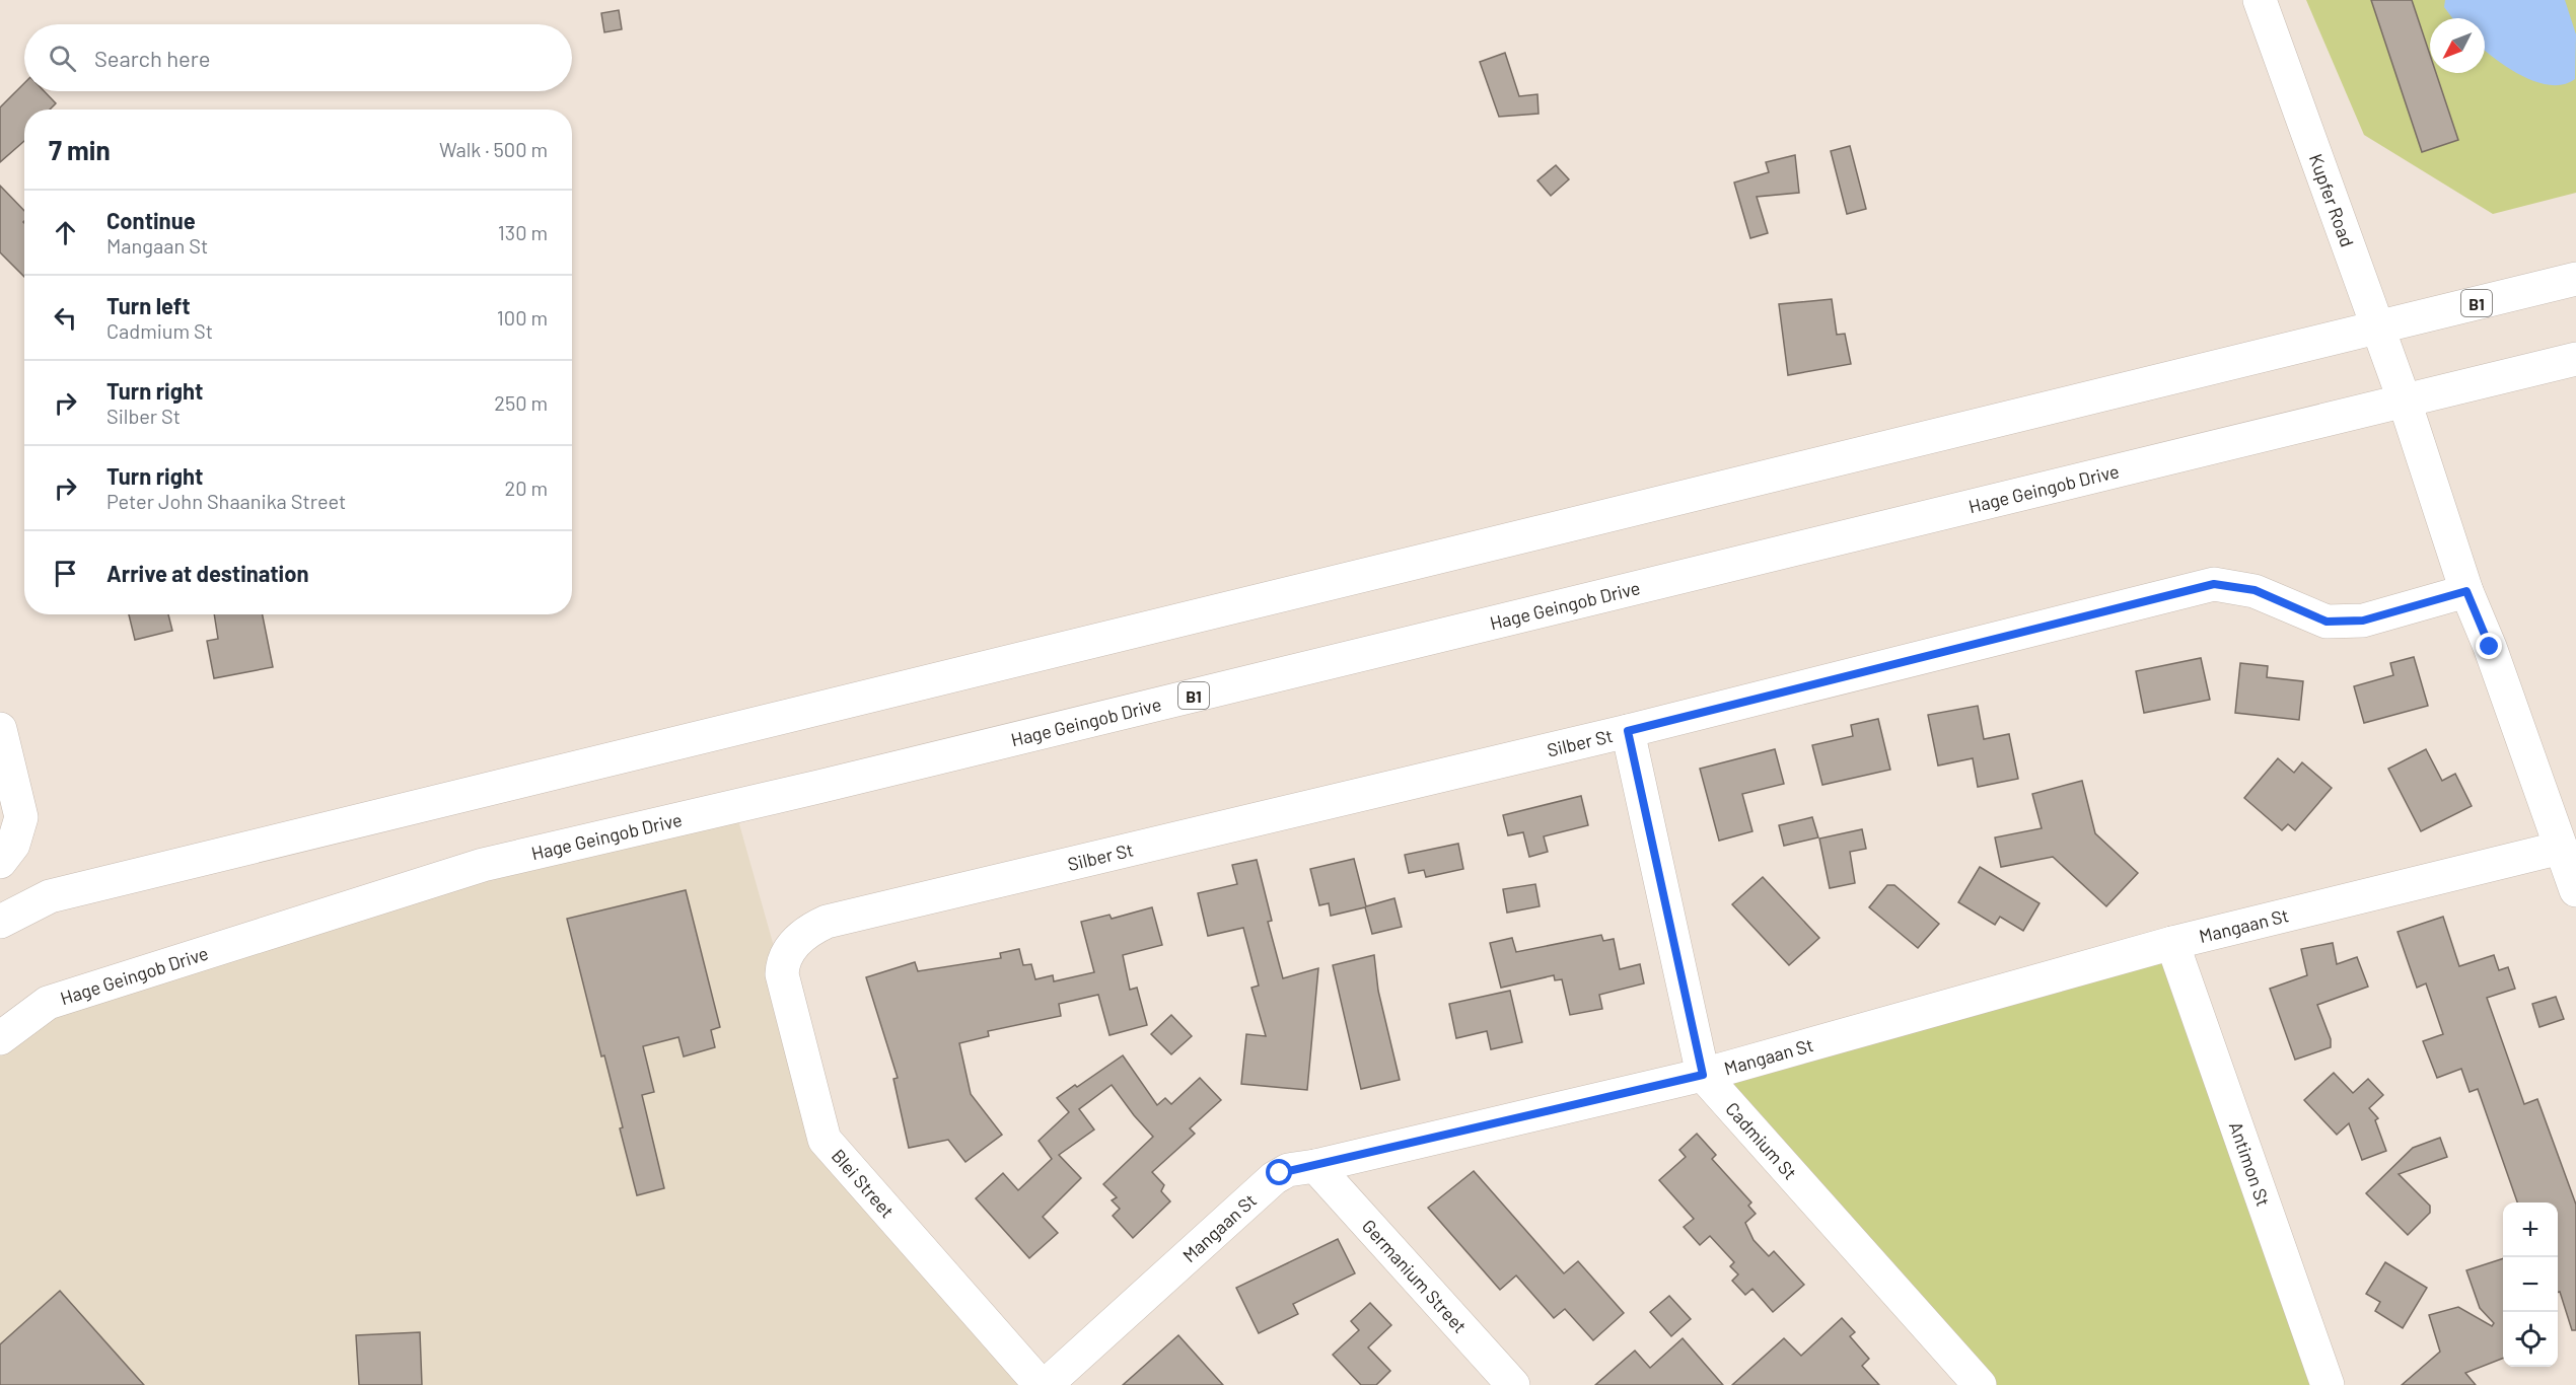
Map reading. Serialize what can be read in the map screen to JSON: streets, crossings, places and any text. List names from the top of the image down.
{
  "streets": {
    "main road": [
      "Kupfer Road",
      "B1",
      "Hage Geingob Drive",
      "Silber St",
      "Mangaan St",
      "Cadmium St",
      "Antimon St",
      "Blei Street",
      "Germanium Street"
    ]
  },
  "crossings": [
    ["Kupfer Road", "B1"],
    ["Kupfer Road", "Hage Geingob Drive"],
    ["Kupfer Road", "Silber St"],
    ["Kupfer Road", "Mangaan St"],
    ["B1", "Hage Geingob Drive"],
    ["Silber St", "Cadmium St"],
    ["Silber St", "Blei Street"],
    ["Mangaan St", "Cadmium St"],
    ["Mangaan St", "Antimon St"],
    ["Mangaan St", "Germanium Street"]
  ],
  "north": "bottom left",
  "page": {
    "search": "Search here",
    "heading": ["7 min", "Walk · 500 m"],
    "list": [
      ["Continue", "Mangaan St", "130 m"],
      ["Turn left", "Cadmium St", "100 m"],
      ["Turn right", "Silber St", "250 m"],
      ["Turn right", "Peter John Shaanika Street", "20 m"],
      "Arrive at destination"
    ],
    "map_buttons": ["+", "−"]
  }
}
